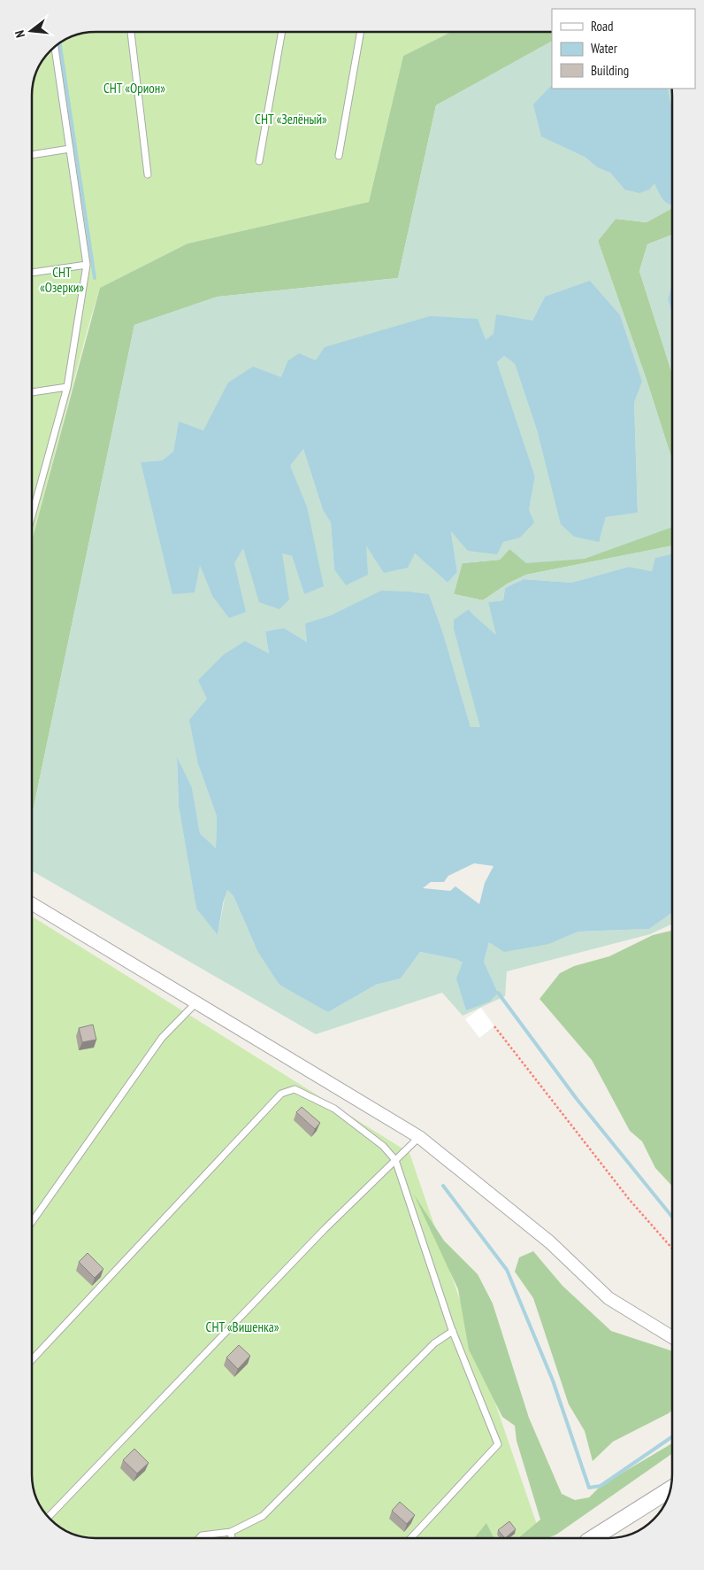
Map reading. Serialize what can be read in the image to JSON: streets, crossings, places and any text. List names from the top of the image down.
{
  "parks": [
    "СНТ «Орион»",
    "СНТ «Зелёный»",
    "СНТ «Озерки»",
    "СНТ «Вишенка»"
  ],
  "legend": ["Road", "Water", "Building"],
  "north": "left"
}
